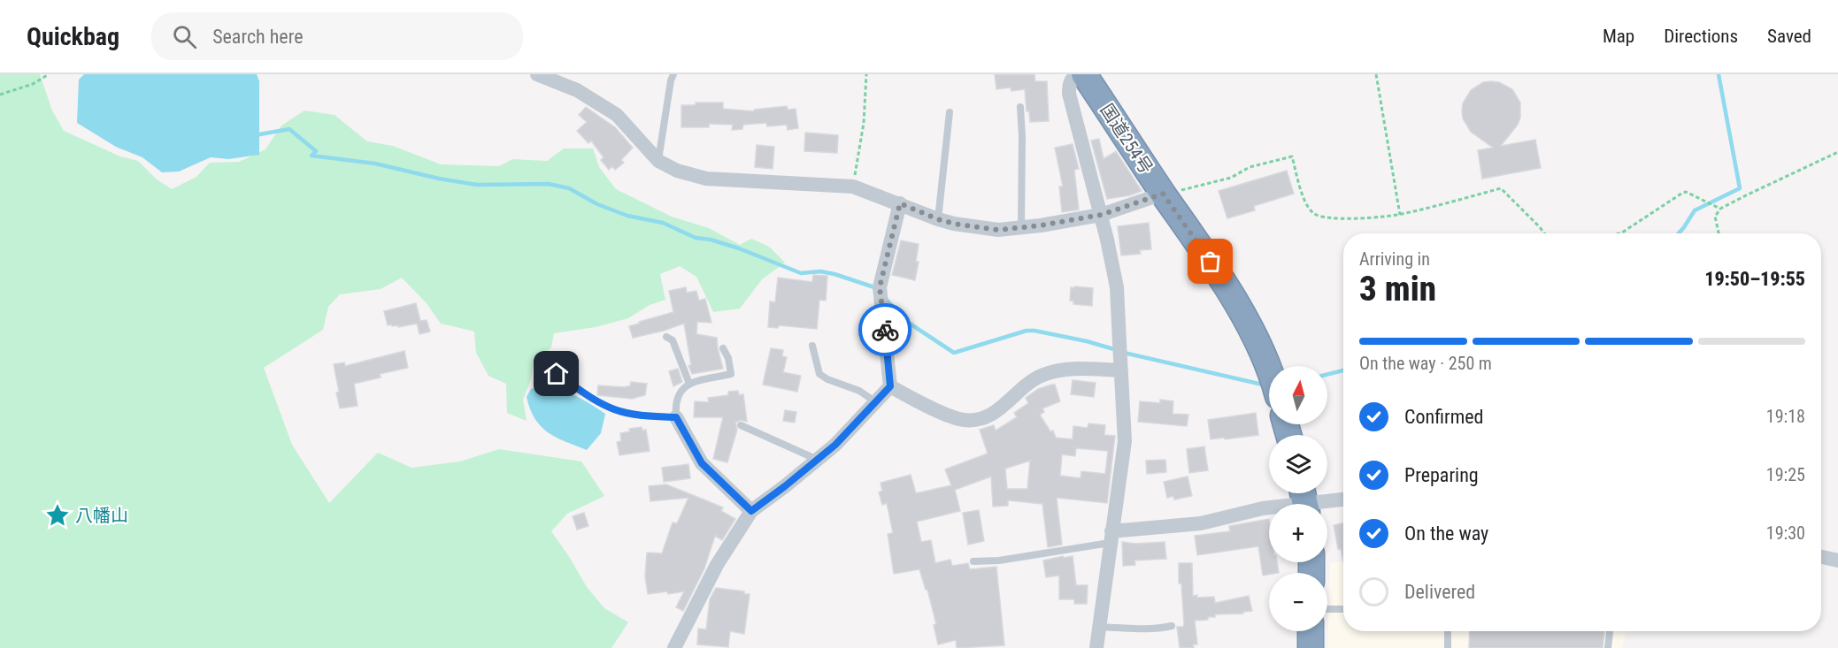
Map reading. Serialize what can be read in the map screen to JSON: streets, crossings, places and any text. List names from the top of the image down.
{
  "streets": {
    "highway": ["国道254号"]
  },
  "places": {
    "place": ["八幡山"]
  },
  "north": "top",
  "page": {
    "header": "Quickbag",
    "search": "Search here",
    "nav": ["Map", "Directions", "Saved"],
    "heading": ["3 min", "Arriving in", "19:50–19:55"],
    "bar": "On the way · 250 m",
    "map_buttons": ["+", "−"],
    "list": [
      ["Confirmed", "19:18"],
      ["Preparing", "19:25"],
      ["On the way", "19:30"],
      "Delivered"
    ]
  }
}
